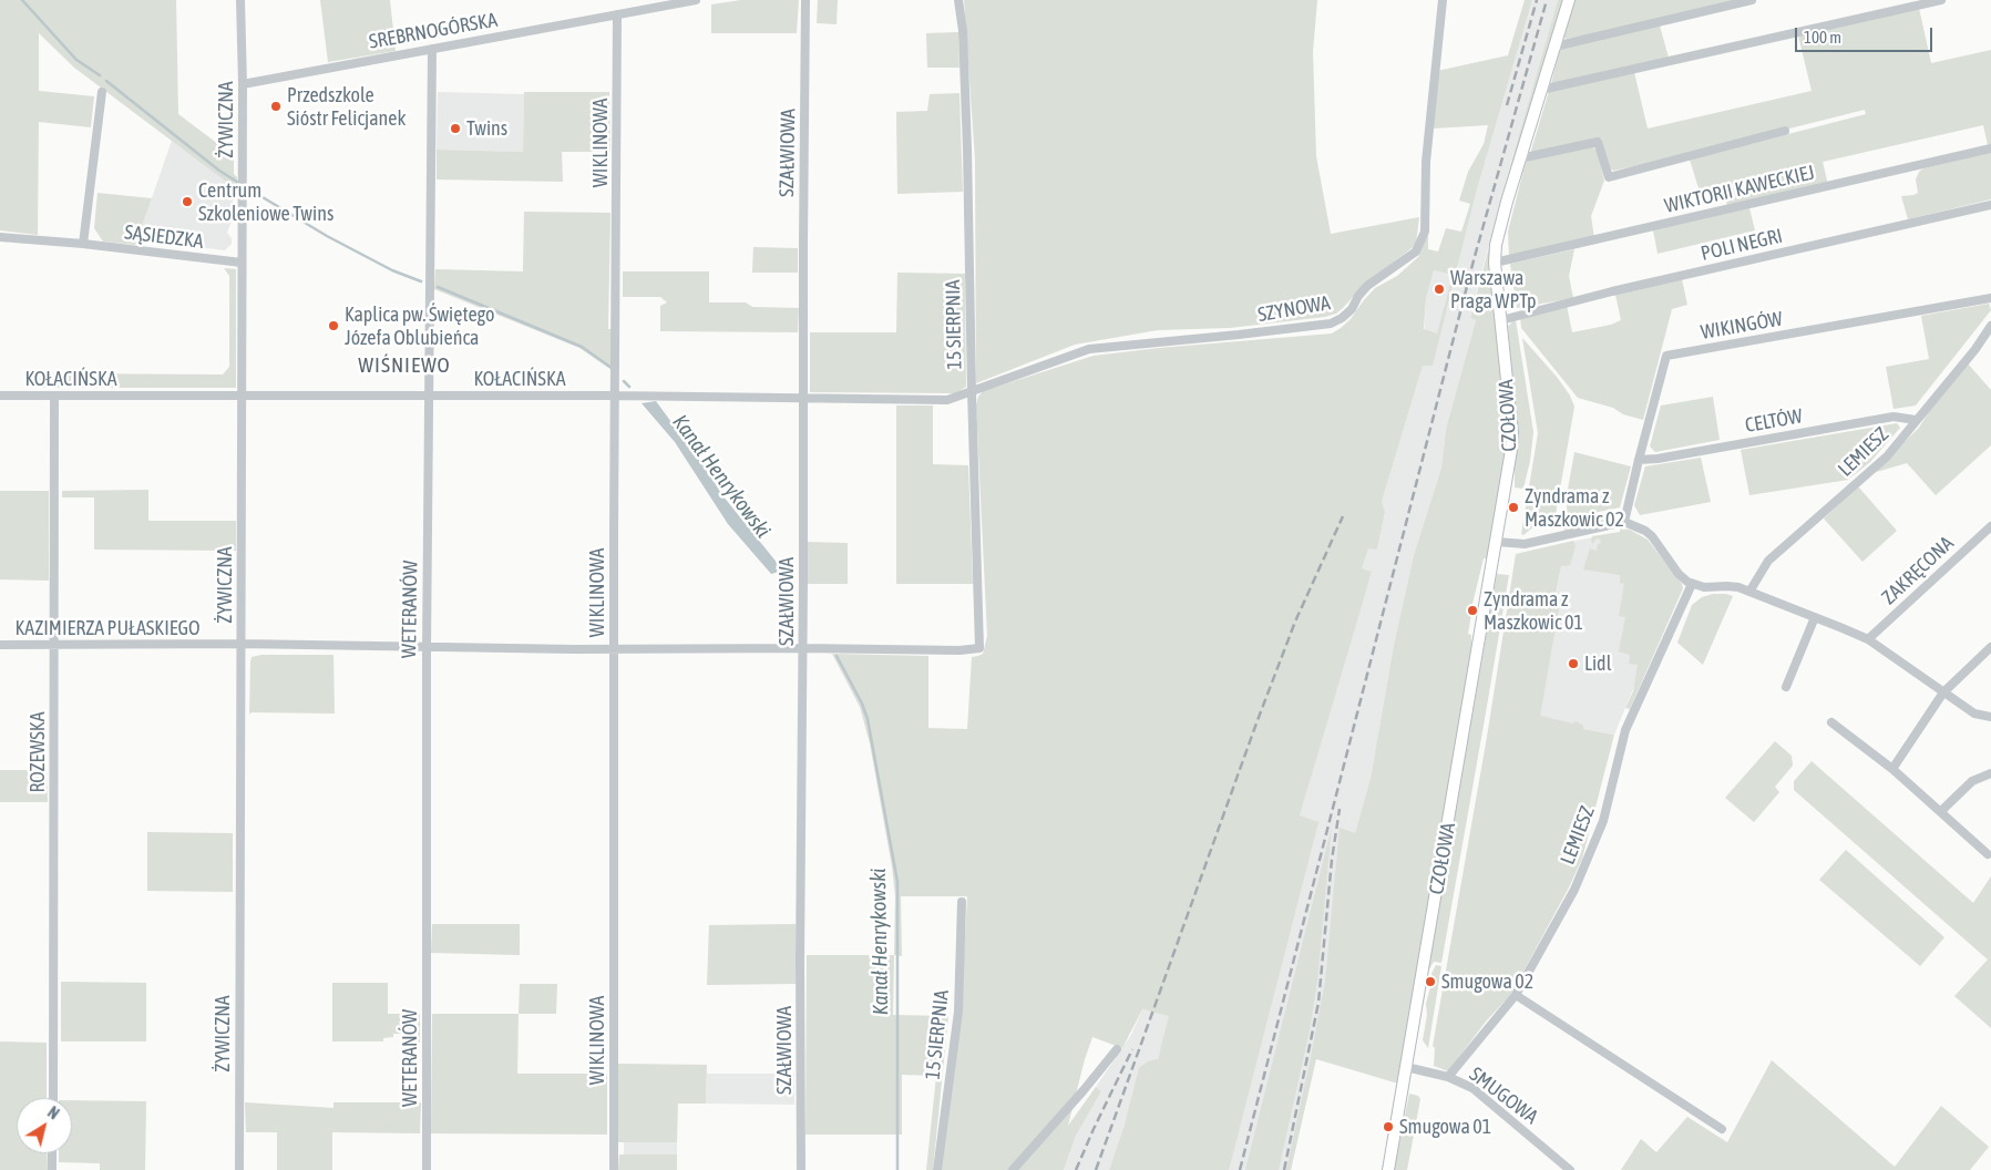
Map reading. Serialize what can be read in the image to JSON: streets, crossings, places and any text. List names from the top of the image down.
{
  "streets": {
    "street": [
      "SREBRNOGÓRSKA",
      "ŻYWICZNA",
      "WIKLINOWA",
      "SZAŁWIOWA",
      "WIKTORII KAWECKIEJ",
      "SĄSIEDZKA",
      "POLI NEGRI",
      "SZYNOWA",
      "15 SIERPNIA",
      "WIKINGÓW",
      "KOŁACIŃSKA",
      "CZOŁOWA",
      "CELTÓW",
      "LEMIESZ",
      "ZAKRĘCONA",
      "WETERANÓW",
      "KAZIMIERZA PUŁASKIEGO",
      "ROZEWSKA",
      "SMUGOWA"
    ]
  },
  "crossings": [
    ["SREBRNOGÓRSKA", "ŻYWICZNA"],
    ["SREBRNOGÓRSKA", "WIKLINOWA"],
    ["SREBRNOGÓRSKA", "WETERANÓW"],
    ["ŻYWICZNA", "SĄSIEDZKA"],
    ["ŻYWICZNA", "KOŁACIŃSKA"],
    ["ŻYWICZNA", "KAZIMIERZA PUŁASKIEGO"],
    ["WIKLINOWA", "KOŁACIŃSKA"],
    ["WIKLINOWA", "KAZIMIERZA PUŁASKIEGO"],
    ["SZAŁWIOWA", "KOŁACIŃSKA"],
    ["SZAŁWIOWA", "KAZIMIERZA PUŁASKIEGO"],
    ["WIKTORII KAWECKIEJ", "CZOŁOWA"],
    ["POLI NEGRI", "CZOŁOWA"],
    ["SZYNOWA", "15 SIERPNIA"],
    ["SZYNOWA", "KOŁACIŃSKA"],
    ["15 SIERPNIA", "KOŁACIŃSKA"],
    ["15 SIERPNIA", "KAZIMIERZA PUŁASKIEGO"],
    ["WIKINGÓW", "CELTÓW"],
    ["KOŁACIŃSKA", "WETERANÓW"],
    ["KOŁACIŃSKA", "ROZEWSKA"],
    ["CZOŁOWA", "SMUGOWA"],
    ["CELTÓW", "LEMIESZ"],
    ["LEMIESZ", "SMUGOWA"],
    ["WETERANÓW", "KAZIMIERZA PUŁASKIEGO"],
    ["KAZIMIERZA PUŁASKIEGO", "ROZEWSKA"]
  ],
  "districts": ["WIŚNIEWO"],
  "water": ["Kanał Henrykowski"],
  "places": [
    "Przedszkole Sióstr Felicjanek",
    "Twins",
    "Centrum Szkoleniowe Twins",
    "Warszawa Praga WPTp",
    "Kaplica pw. Świętego Józefa Oblubieńca",
    "Zyndrama z Maszkowic 02",
    "Zyndrama z Maszkowic 01",
    "Lidl",
    "Smugowa 02",
    "Smugowa 01"
  ],
  "scale_bar": "100 m",
  "north": "top right"
}
